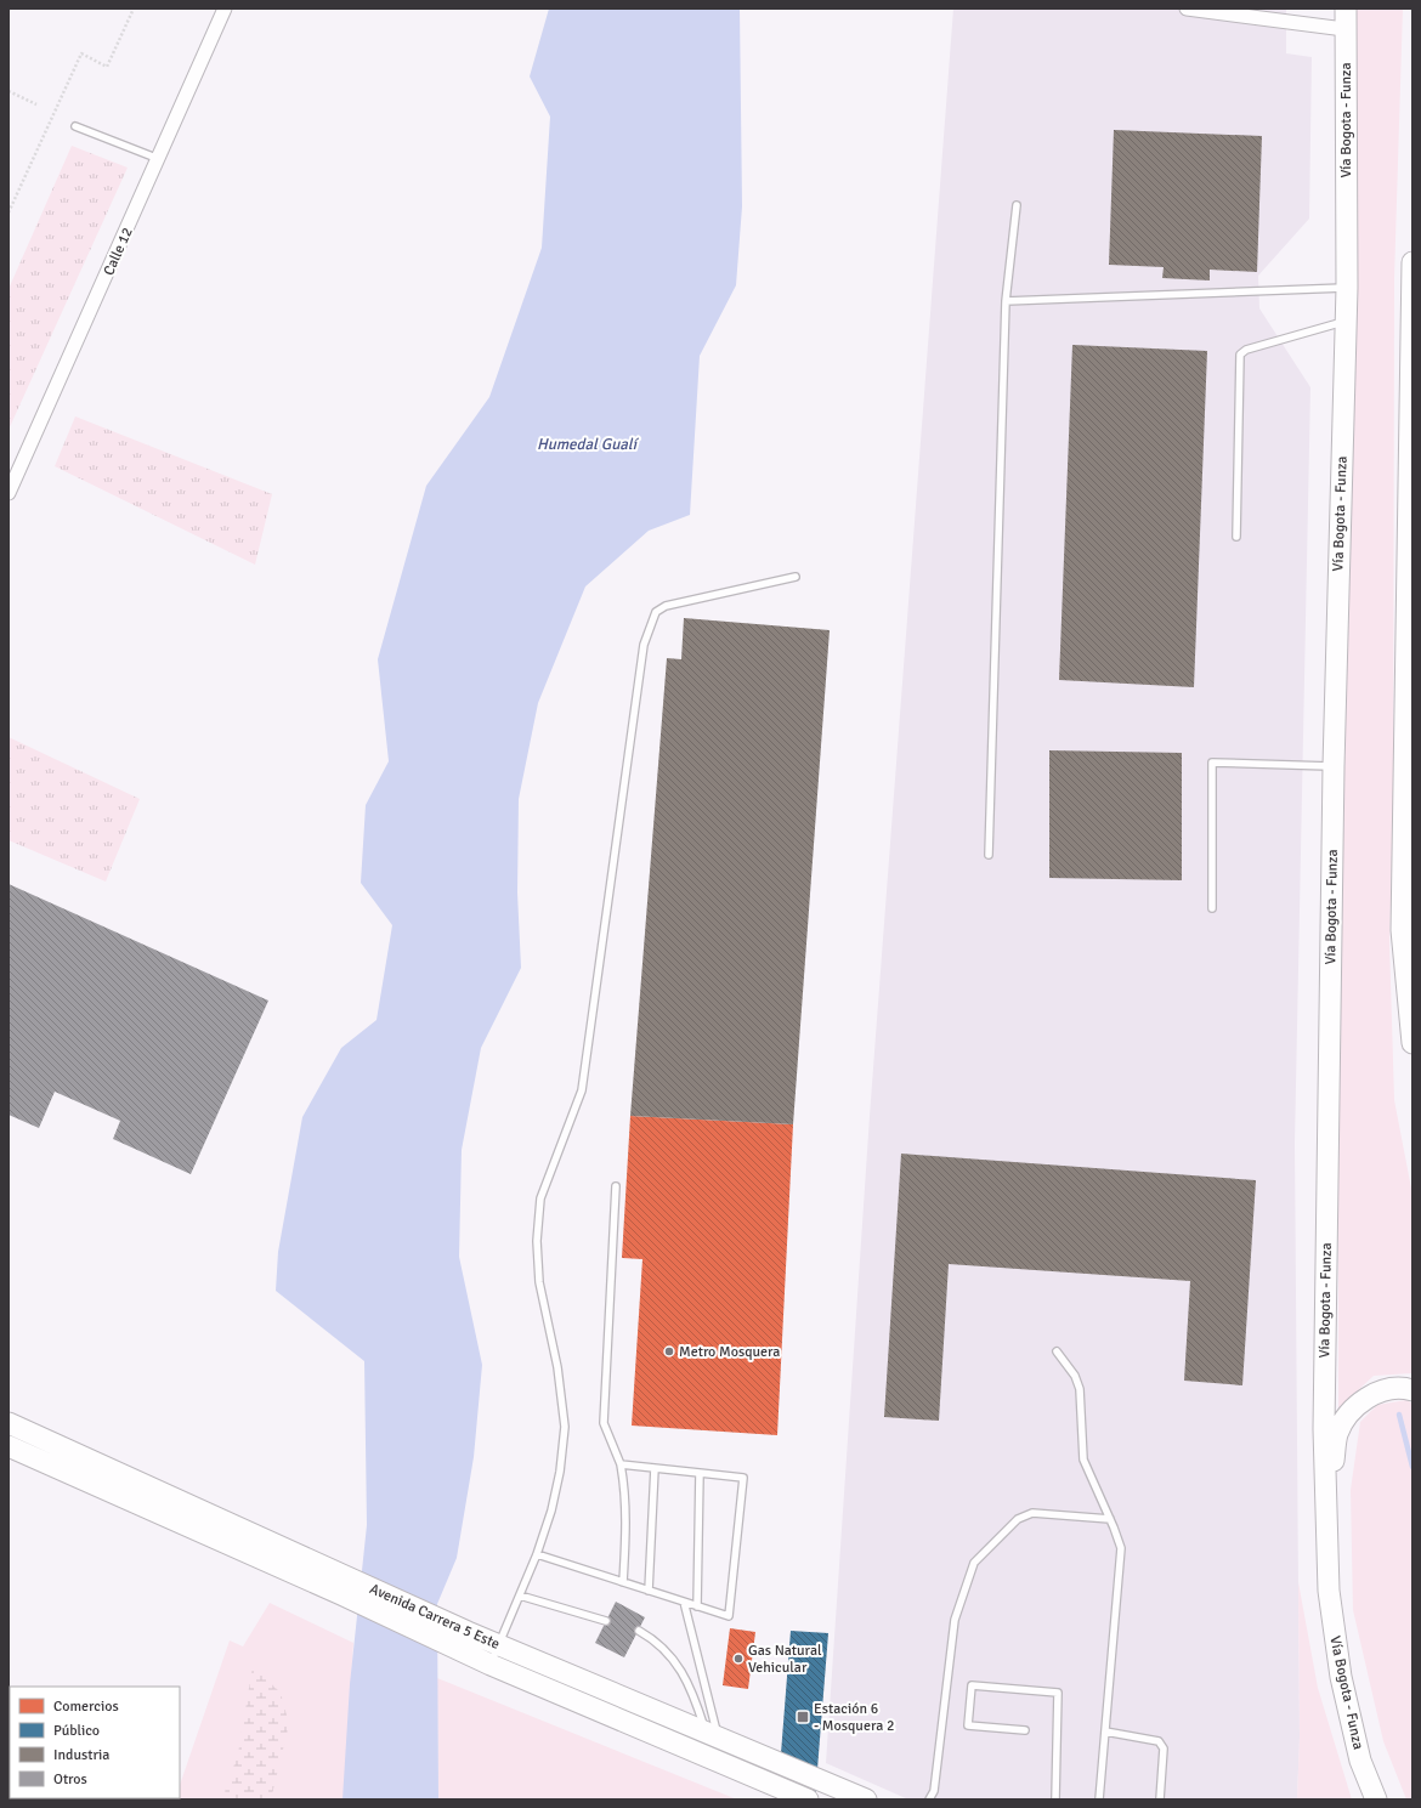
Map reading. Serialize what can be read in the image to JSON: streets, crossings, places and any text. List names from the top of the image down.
{
  "streets": {
    "main road": ["Vía Bogota - Funza", "Avenida Carrera 5 Este"],
    "street": ["Calle 12"]
  },
  "water": ["Humedal Gualí"],
  "places": {
    "other": ["Metro Mosquera", "Gas Natural Vehicular"],
    "transit": ["Estación 6 - Mosquera 2"]
  },
  "legend": [
    "Comercios",
    "Público",
    "Industria",
    "Otros"
  ]
}
